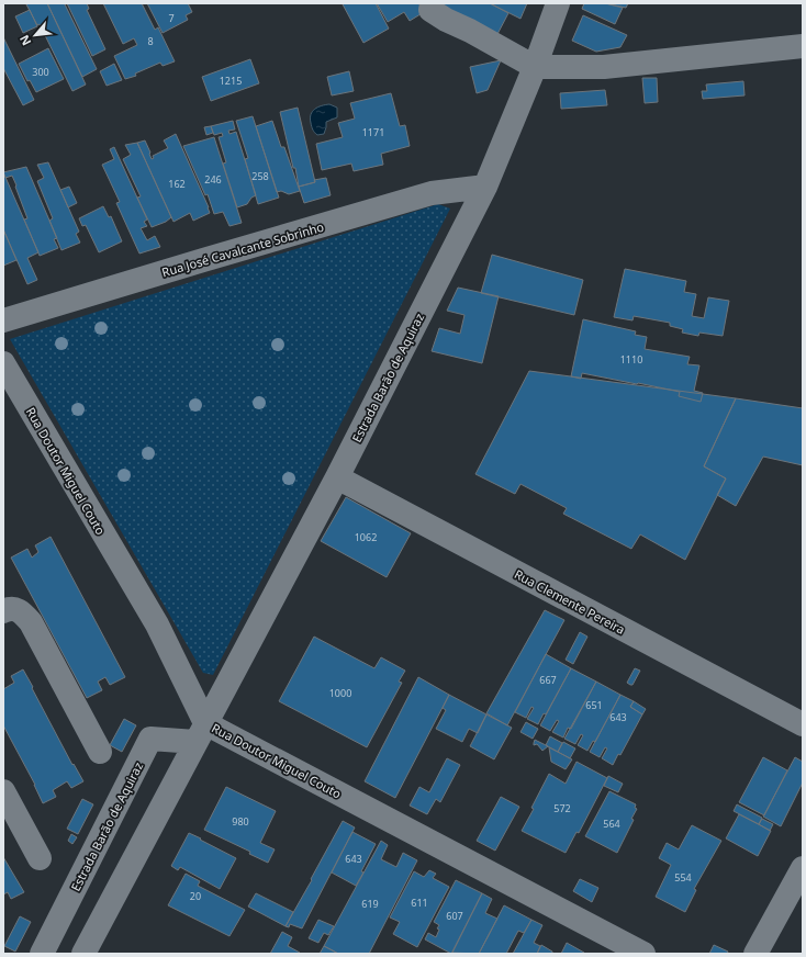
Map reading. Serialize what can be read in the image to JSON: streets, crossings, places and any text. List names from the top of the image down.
{
  "streets": {
    "street": [
      "Rua José Cavalcante Sobrinho",
      "Estrada Barão de Aquiraz",
      "Rua Doutor Miguel Couto",
      "Rua Clemente Pereira"
    ]
  },
  "crossings": [
    ["Rua José Cavalcante Sobrinho", "Estrada Barão de Aquiraz"],
    ["Estrada Barão de Aquiraz", "Rua Doutor Miguel Couto"],
    ["Estrada Barão de Aquiraz", "Rua Clemente Pereira"]
  ],
  "house_numbers": [
    "7",
    "8",
    "300",
    "1215",
    "1171",
    "258",
    "246",
    "162",
    "1110",
    "1062",
    "667",
    "1000",
    "651",
    "643",
    "572",
    "980",
    "564",
    "643",
    "554",
    "20",
    "611",
    "619",
    "607"
  ],
  "north": "bottom left"
}
